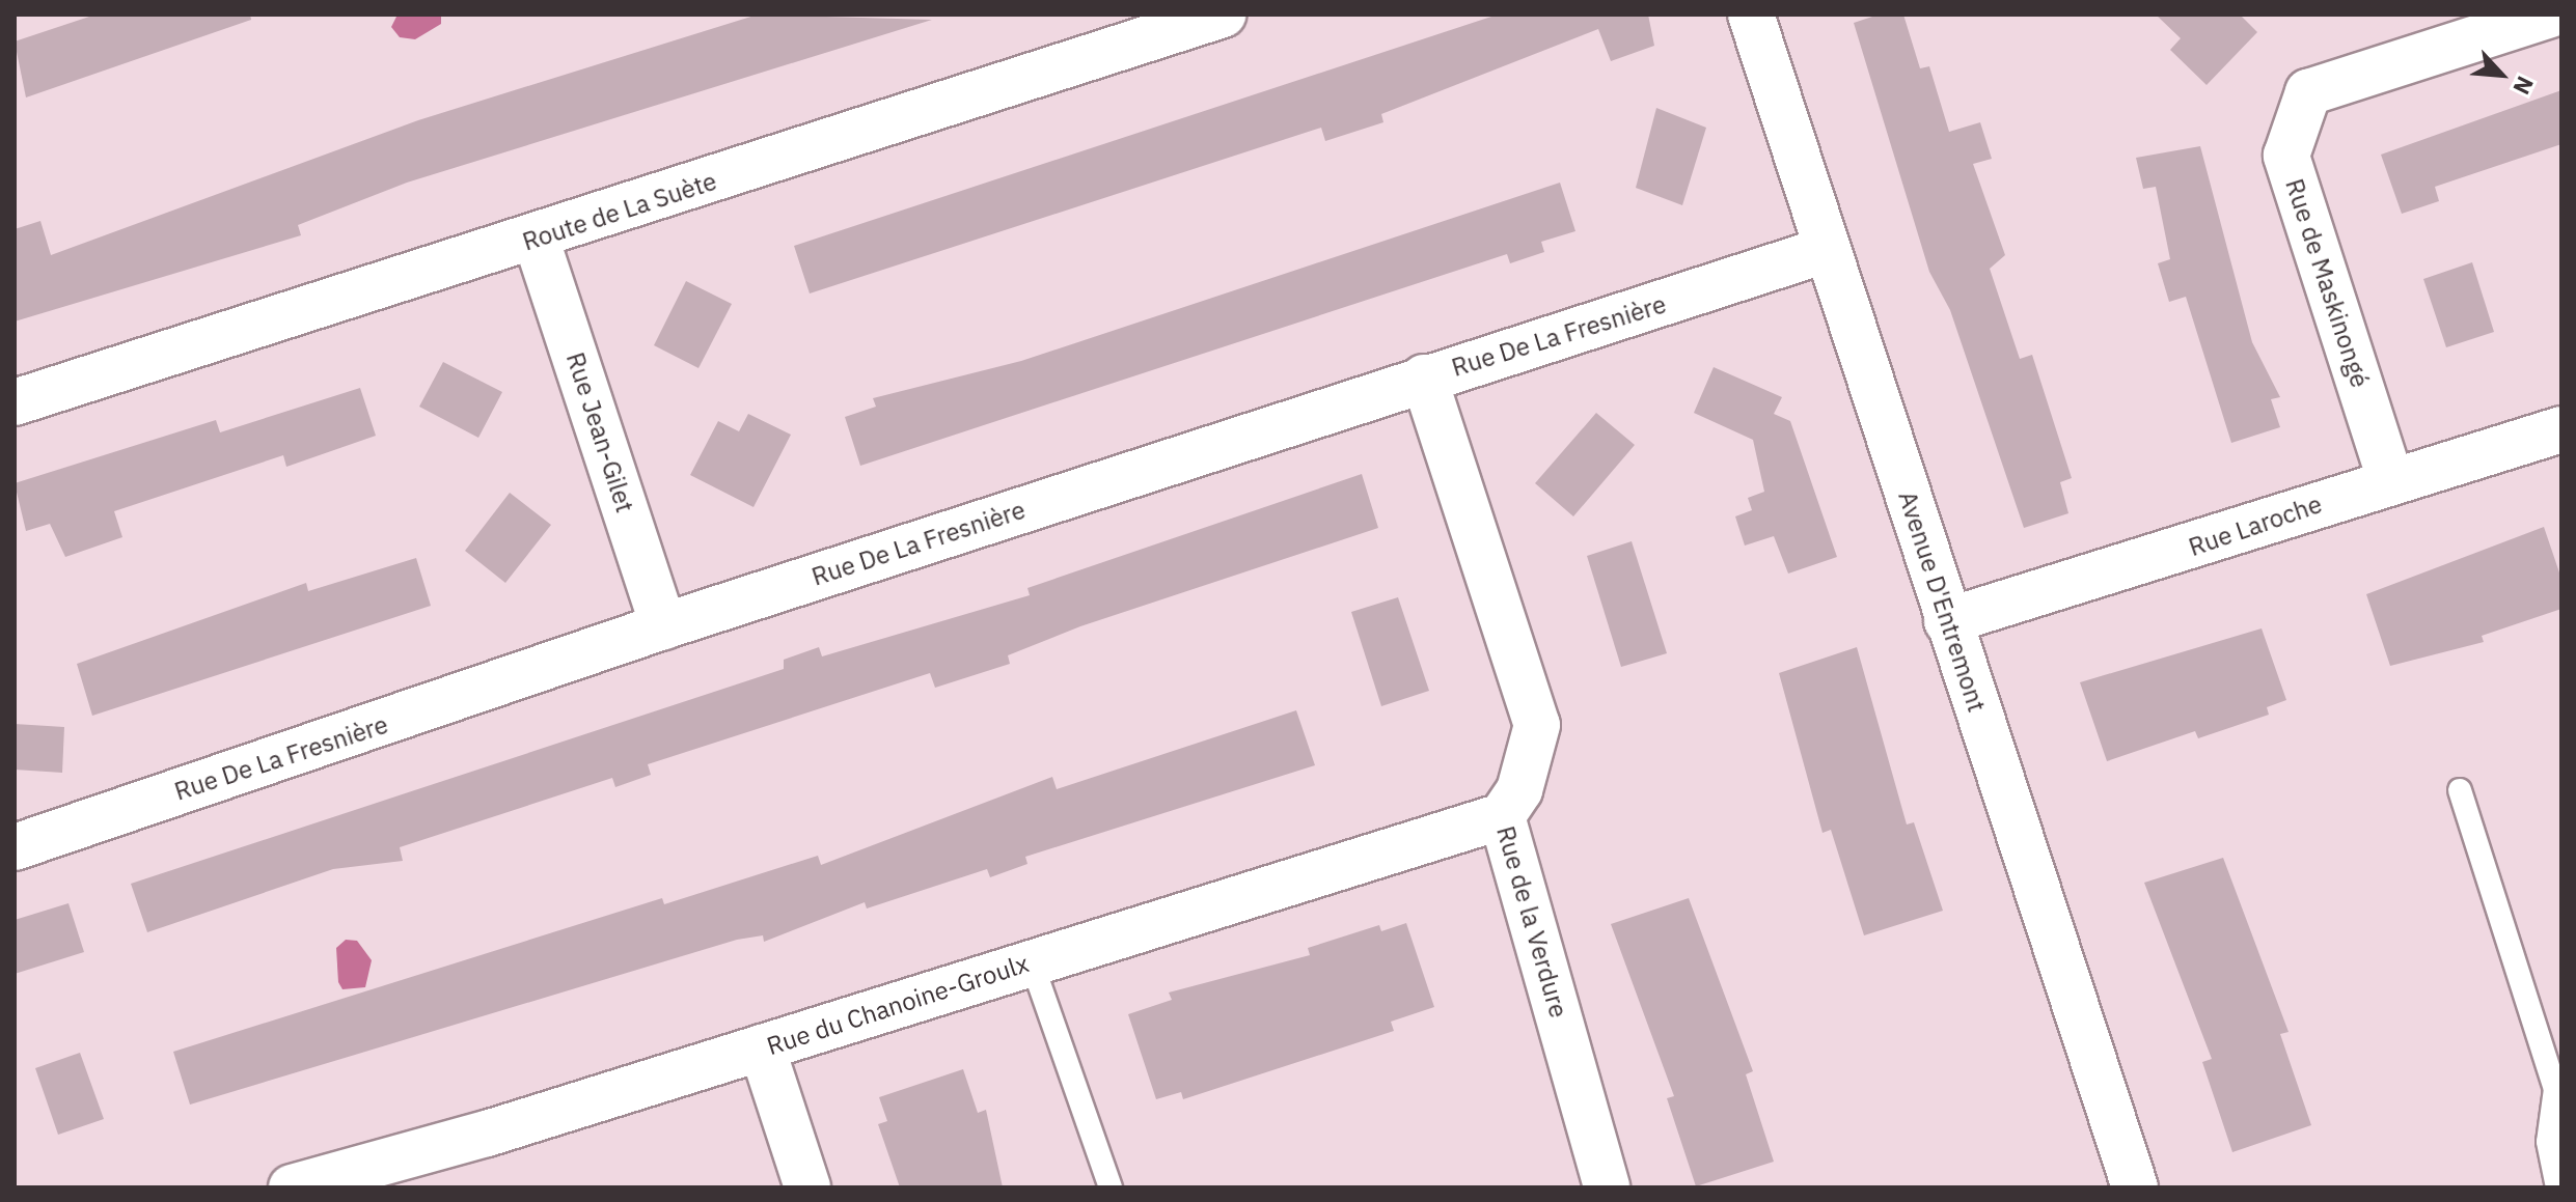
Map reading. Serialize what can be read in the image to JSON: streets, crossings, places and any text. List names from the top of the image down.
{
  "streets": {
    "street": [
      "Route de La Suète",
      "Rue de Maskinongé",
      "Rue De La Fresnière",
      "Rue Jean-Gilet",
      "Rue Laroche",
      "Avenue D'Entremont",
      "Rue de la Verdure",
      "Rue du Chanoine-Groulx"
    ]
  },
  "crossings": [
    ["Route de La Suète", "Rue Jean-Gilet"],
    ["Rue de Maskinongé", "Rue Laroche"],
    ["Rue De La Fresnière", "Rue Jean-Gilet"],
    ["Rue De La Fresnière", "Avenue D'Entremont"],
    ["Rue De La Fresnière", "Rue de la Verdure"],
    ["Rue Laroche", "Avenue D'Entremont"],
    ["Rue de la Verdure", "Rue du Chanoine-Groulx"]
  ],
  "north": "bottom right"
}
